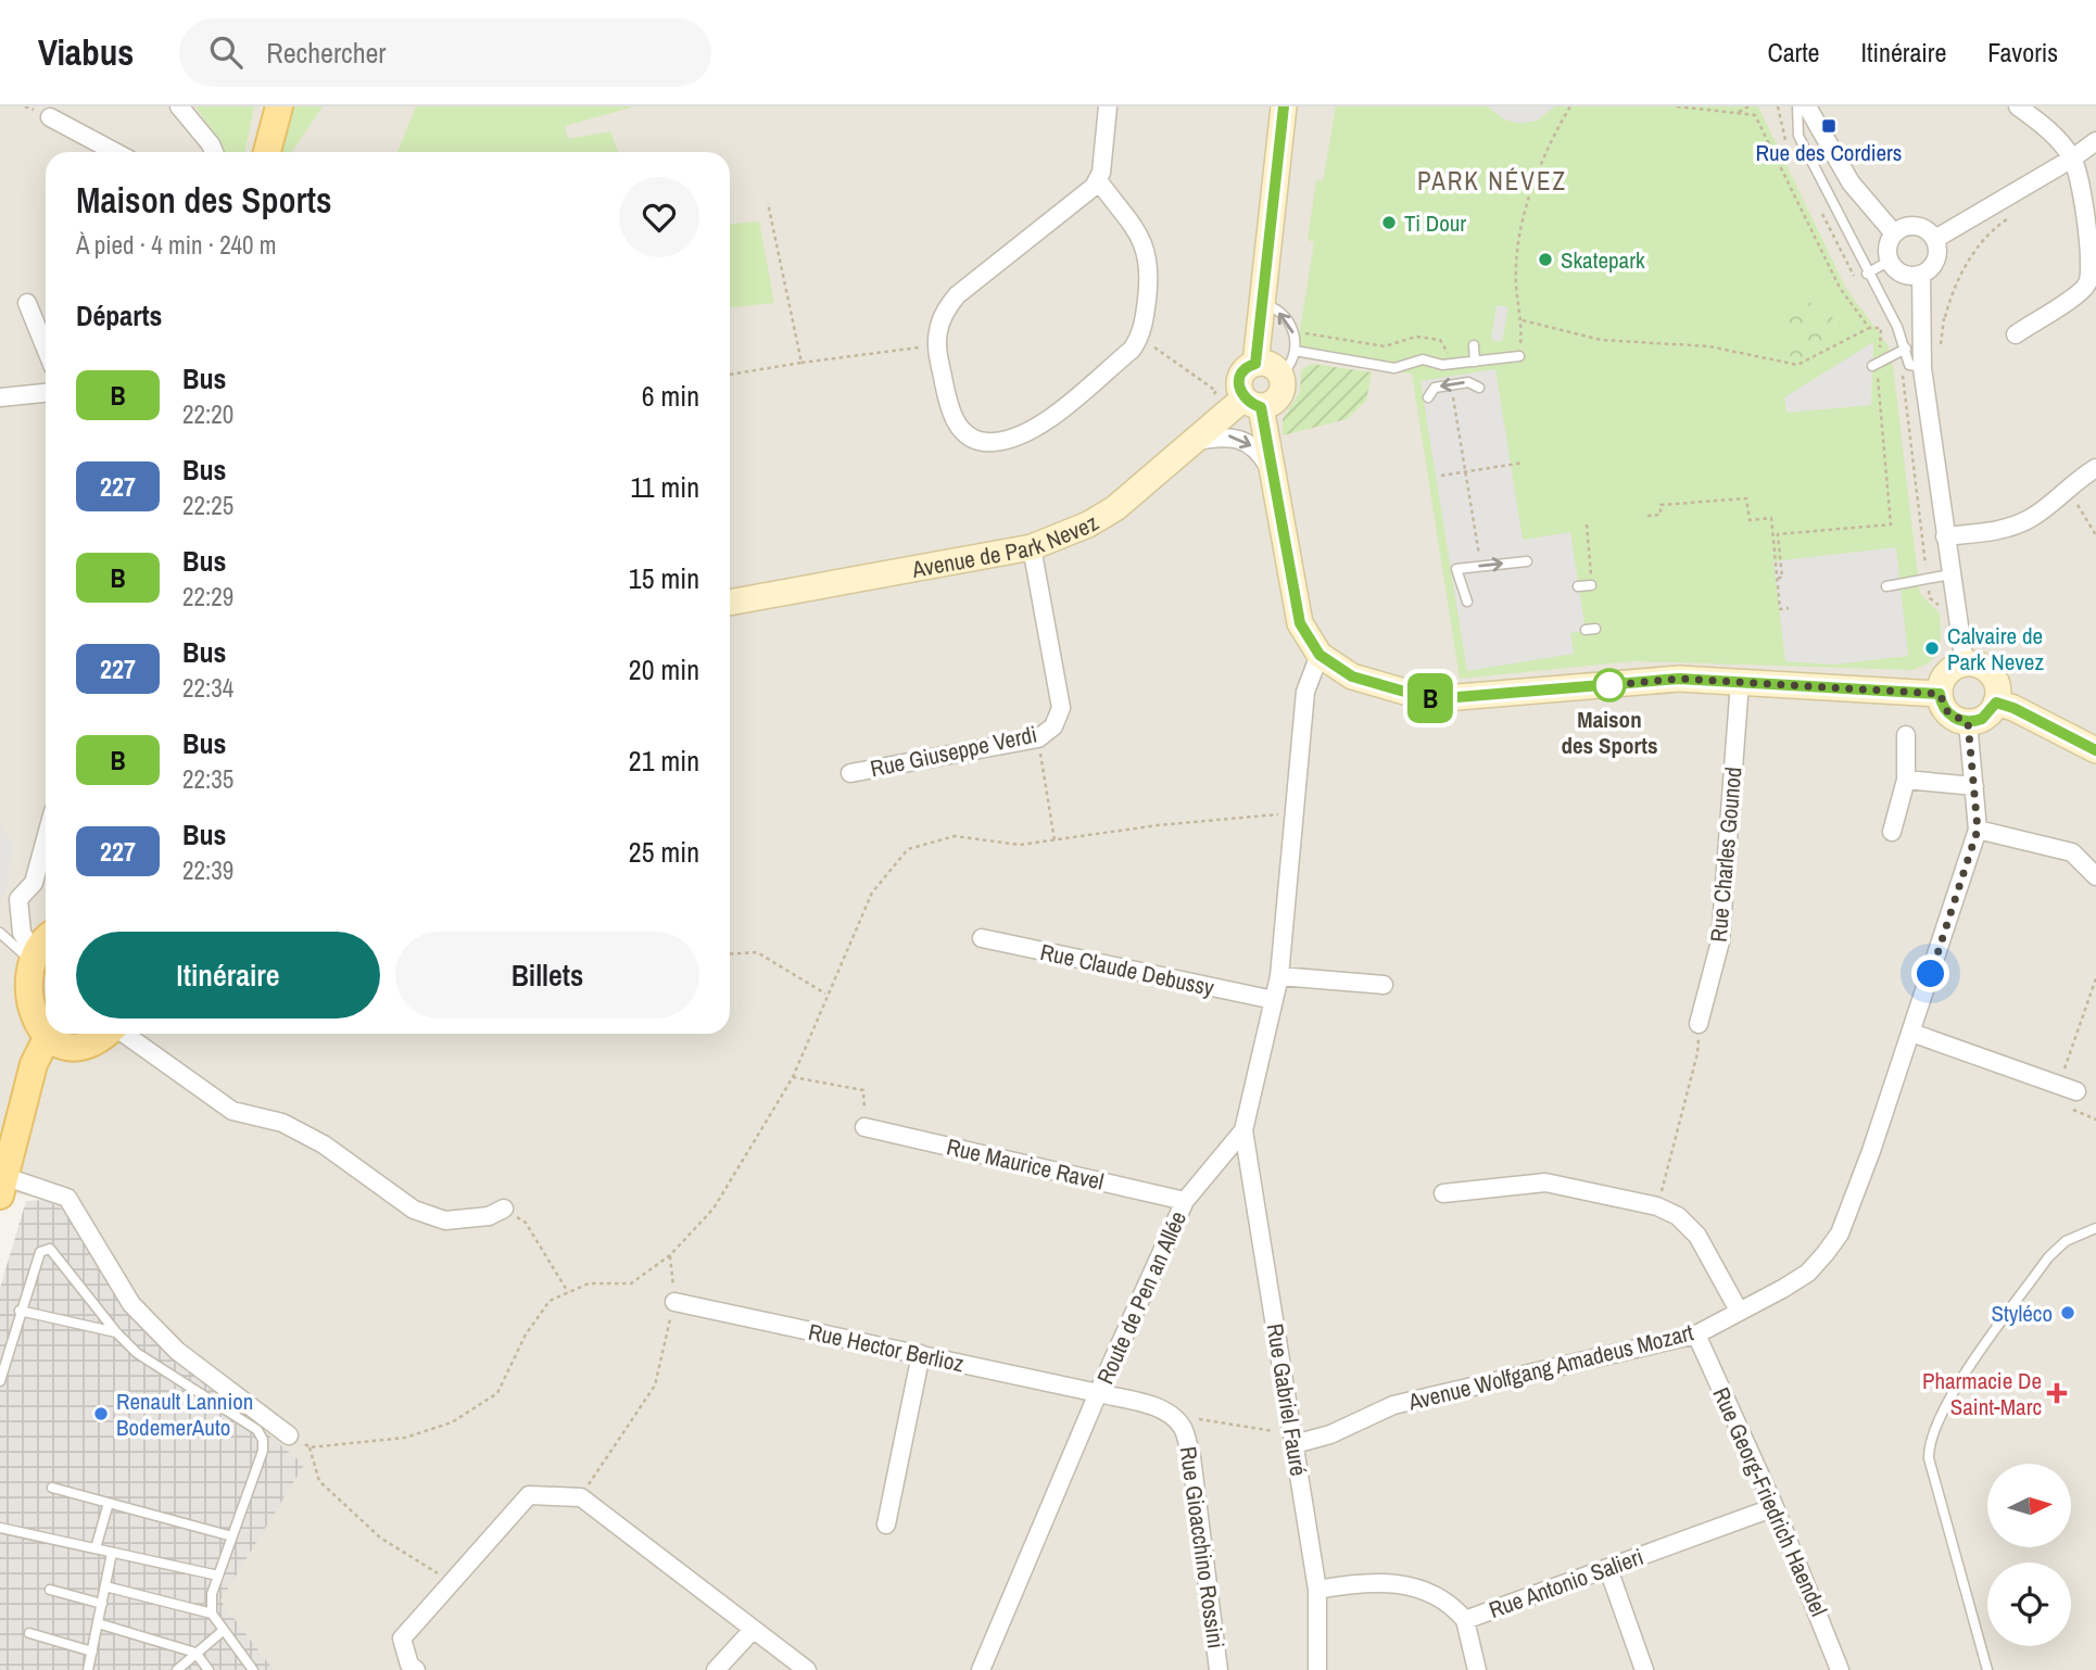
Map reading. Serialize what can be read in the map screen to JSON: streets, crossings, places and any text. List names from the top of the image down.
{
  "streets": {
    "main road": ["Avenue de Park Nevez"],
    "street": [
      "Rue Giuseppe Verdi",
      "Rue Charles Gounod",
      "Rue Claude Debussy",
      "Rue Maurice Ravel",
      "Route de Pen an Allée",
      "Rue Hector Berlioz",
      "Avenue Wolfgang Amadeus Mozart",
      "Rue Gabriel Fauré",
      "Rue Georg-Friedrich Haendel",
      "Rue Gioacchino Rossini",
      "Rue Antonio Salieri"
    ]
  },
  "crossings": [
    ["Avenue de Park Nevez", "Rue Giuseppe Verdi"],
    ["Rue Claude Debussy", "Route de Pen an Allée"],
    ["Rue Maurice Ravel", "Route de Pen an Allée"],
    ["Route de Pen an Allée", "Rue Hector Berlioz"],
    ["Route de Pen an Allée", "Rue Gabriel Fauré"],
    ["Route de Pen an Allée", "Rue Gioacchino Rossini"],
    ["Rue Hector Berlioz", "Rue Gioacchino Rossini"],
    ["Avenue Wolfgang Amadeus Mozart", "Rue Gabriel Fauré"],
    ["Avenue Wolfgang Amadeus Mozart", "Rue Georg-Friedrich Haendel"],
    ["Rue Gabriel Fauré", "Rue Antonio Salieri"],
    ["Rue Georg-Friedrich Haendel", "Rue Antonio Salieri"]
  ],
  "districts": ["PARK NÉVEZ"],
  "places": {
    "transit": ["Rue des Cordiers"],
    "other": [
      "Ti Dour",
      "Skatepark",
      "Calvaire de Park Nevez",
      "Maison des Sports",
      "Styléco",
      "Renault Lannion BodemerAuto"
    ],
    "health": ["Pharmacie De Saint-Marc"]
  },
  "lines": ["bus line B"],
  "north": "right",
  "page": {
    "header": "Viabus",
    "search": "Rechercher",
    "nav": ["Carte", "Itinéraire", "Favoris"],
    "on_map": "B",
    "heading": [
      ["Maison des Sports", "À pied · 4 min · 240 m"],
      "Départs"
    ],
    "list": [
      {
        "mark": "B",
        "name": "Bus",
        "note": "22:20",
        "value": "6 min"
      },
      {
        "mark": "227",
        "name": "Bus",
        "note": "22:25",
        "value": "11 min"
      },
      {
        "mark": "B",
        "name": "Bus",
        "note": "22:29",
        "value": "15 min"
      },
      {
        "mark": "227",
        "name": "Bus",
        "note": "22:34",
        "value": "20 min"
      },
      {
        "mark": "B",
        "name": "Bus",
        "note": "22:35",
        "value": "21 min"
      },
      {
        "mark": "227",
        "name": "Bus",
        "note": "22:39",
        "value": "25 min"
      }
    ],
    "buttons": ["Itinéraire", "Billets"]
  }
}
